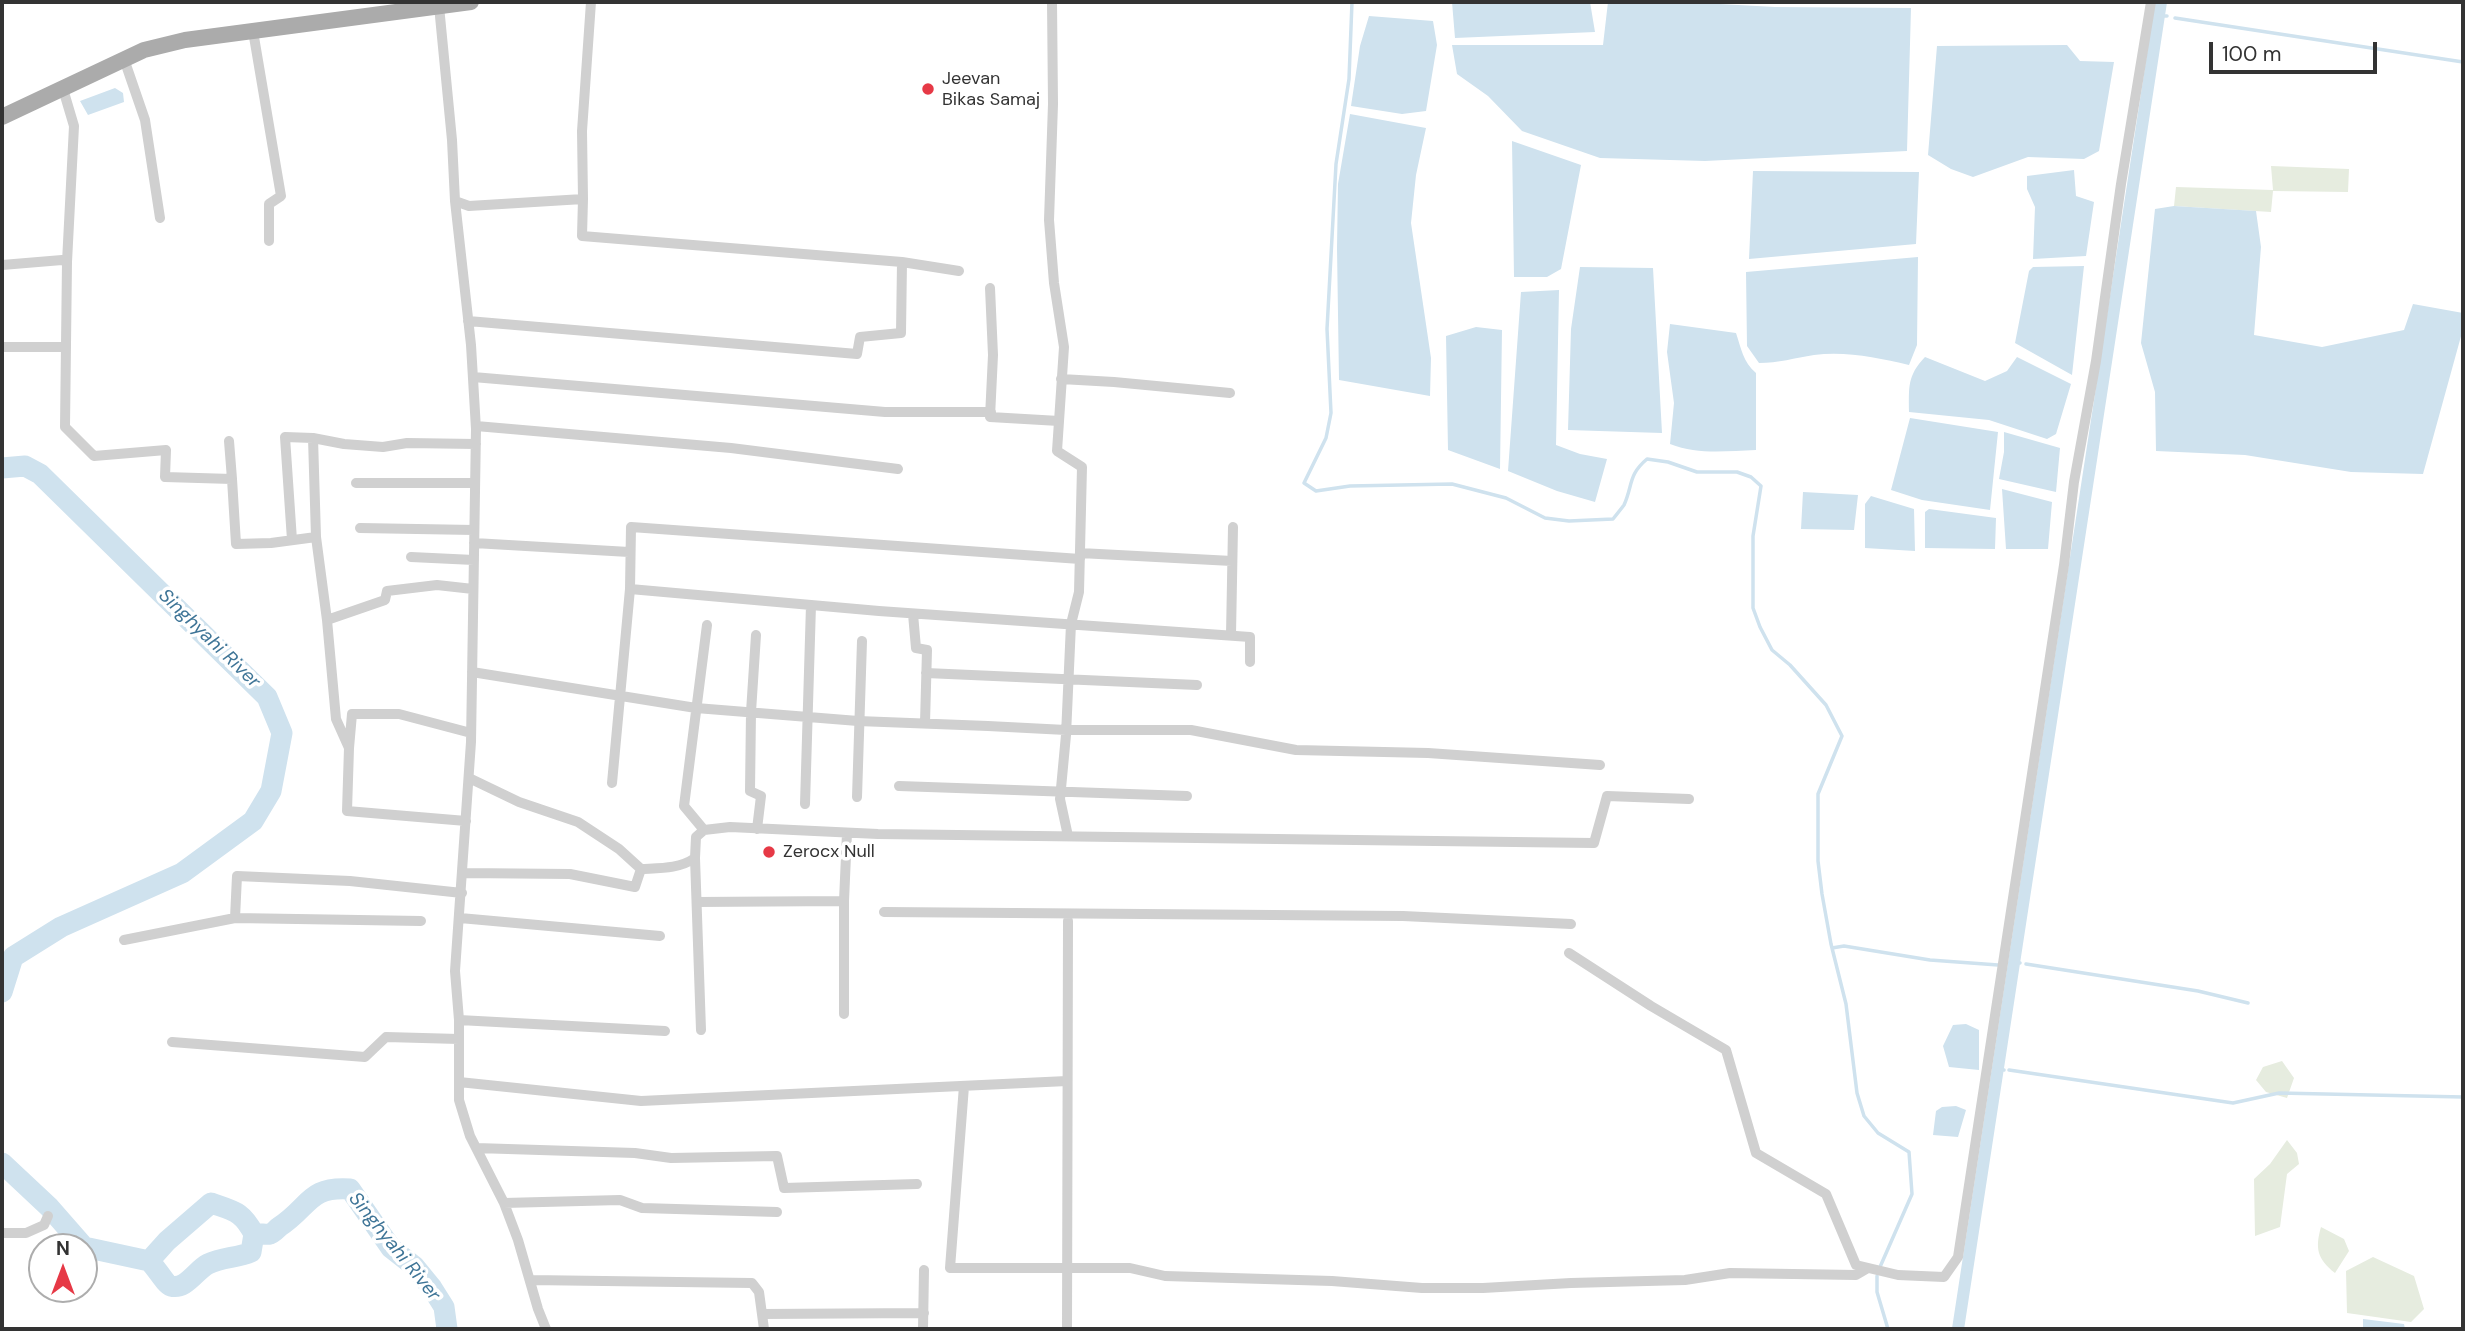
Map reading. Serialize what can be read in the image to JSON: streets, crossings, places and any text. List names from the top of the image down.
{
  "water": ["Singhyahi River"],
  "places": ["Jeevan Bikas Samaj", "Zerocx Null"],
  "scale_bar": "100 m",
  "north": "top"
}
